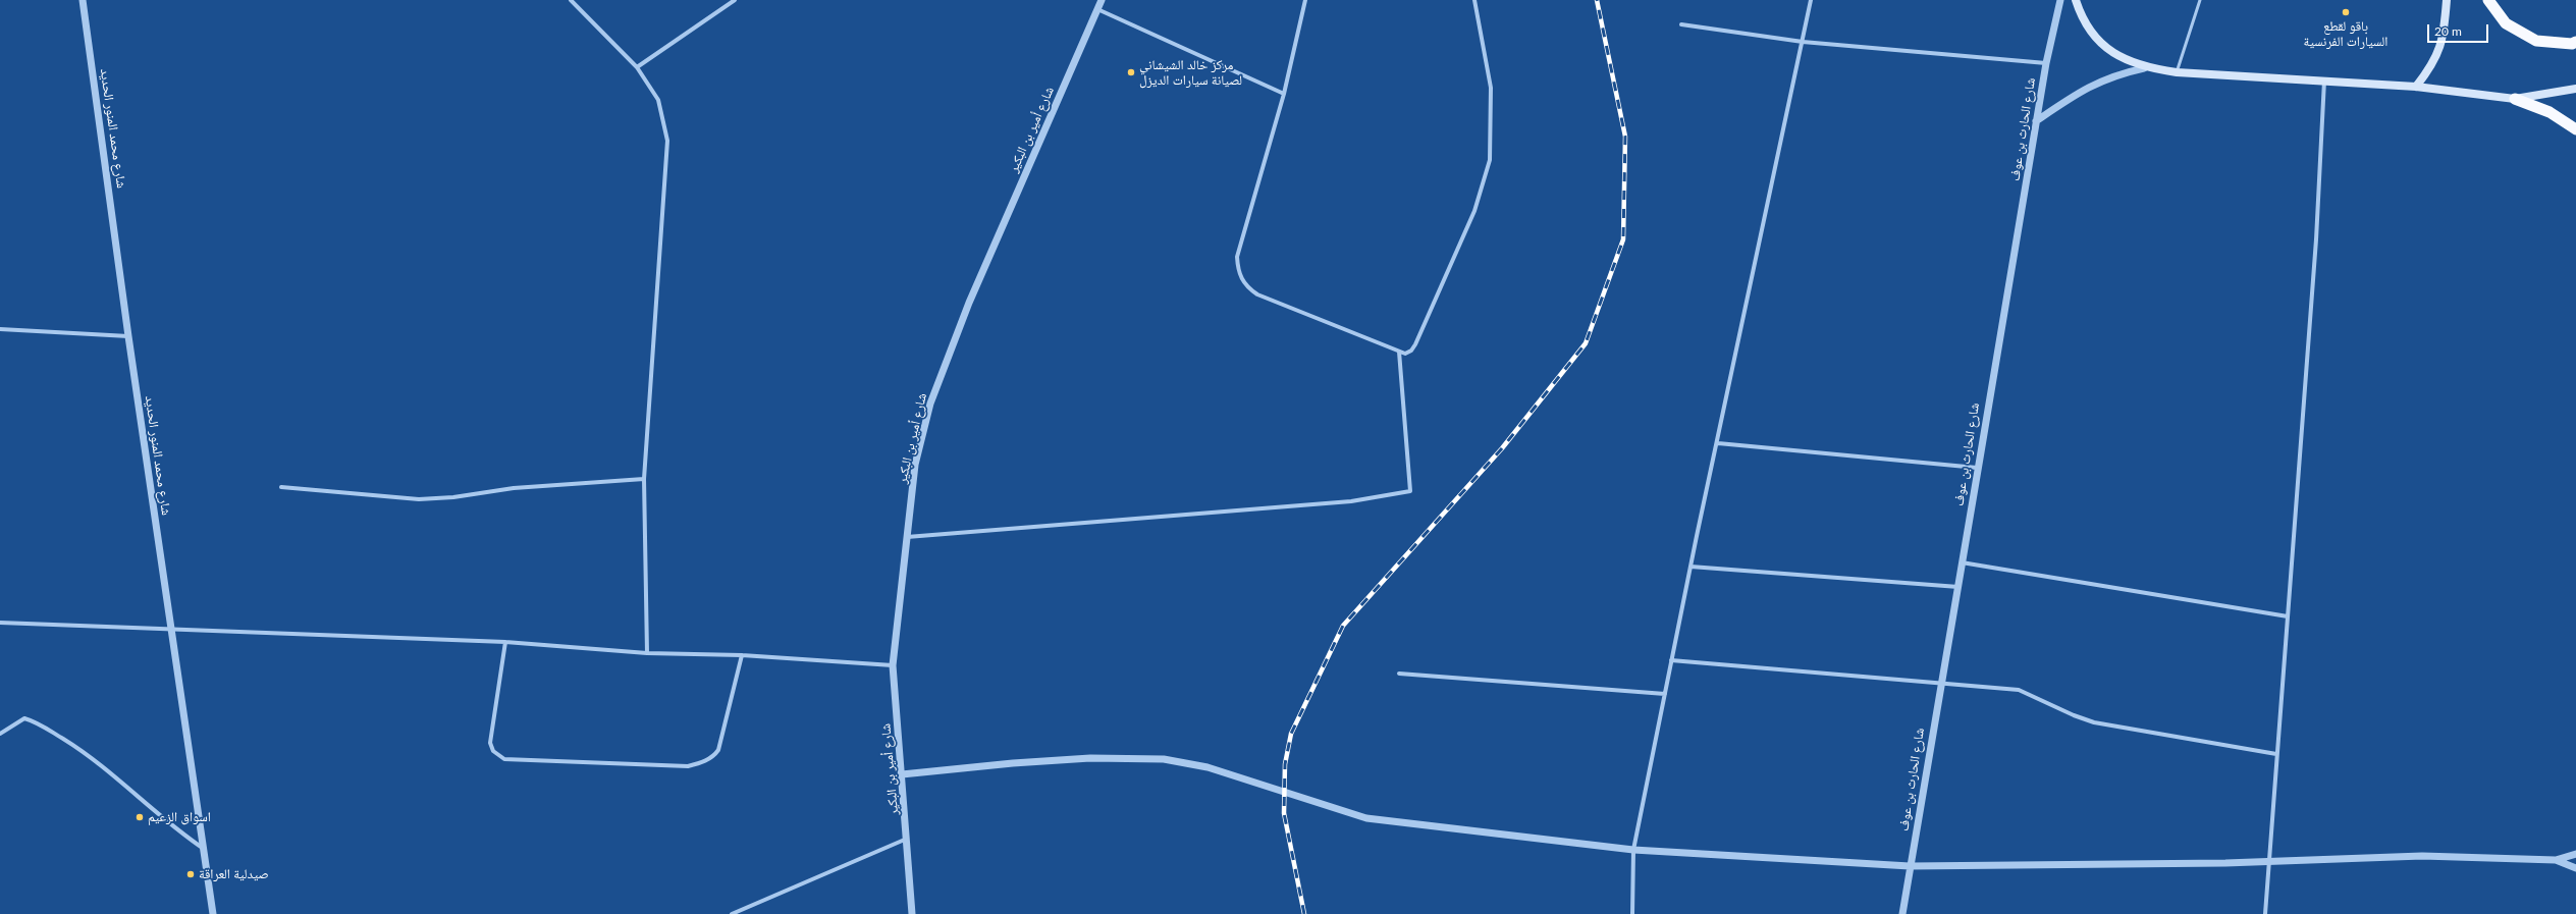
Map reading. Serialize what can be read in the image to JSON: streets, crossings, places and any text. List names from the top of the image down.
{
  "streets": {
    "street": ["شارع محمد المنور الحديد", "شارع أمير بن البكير", "شارع الحارث بن عوف"]
  },
  "places": [
    "باقو لقطع السيارات الفرنسية",
    "مركز خالد الشيشاني لصيانة سيارات الديزل",
    "اسواق الزعيم",
    "صيدلية العراقة"
  ],
  "scale_bar": "20 m"
}
